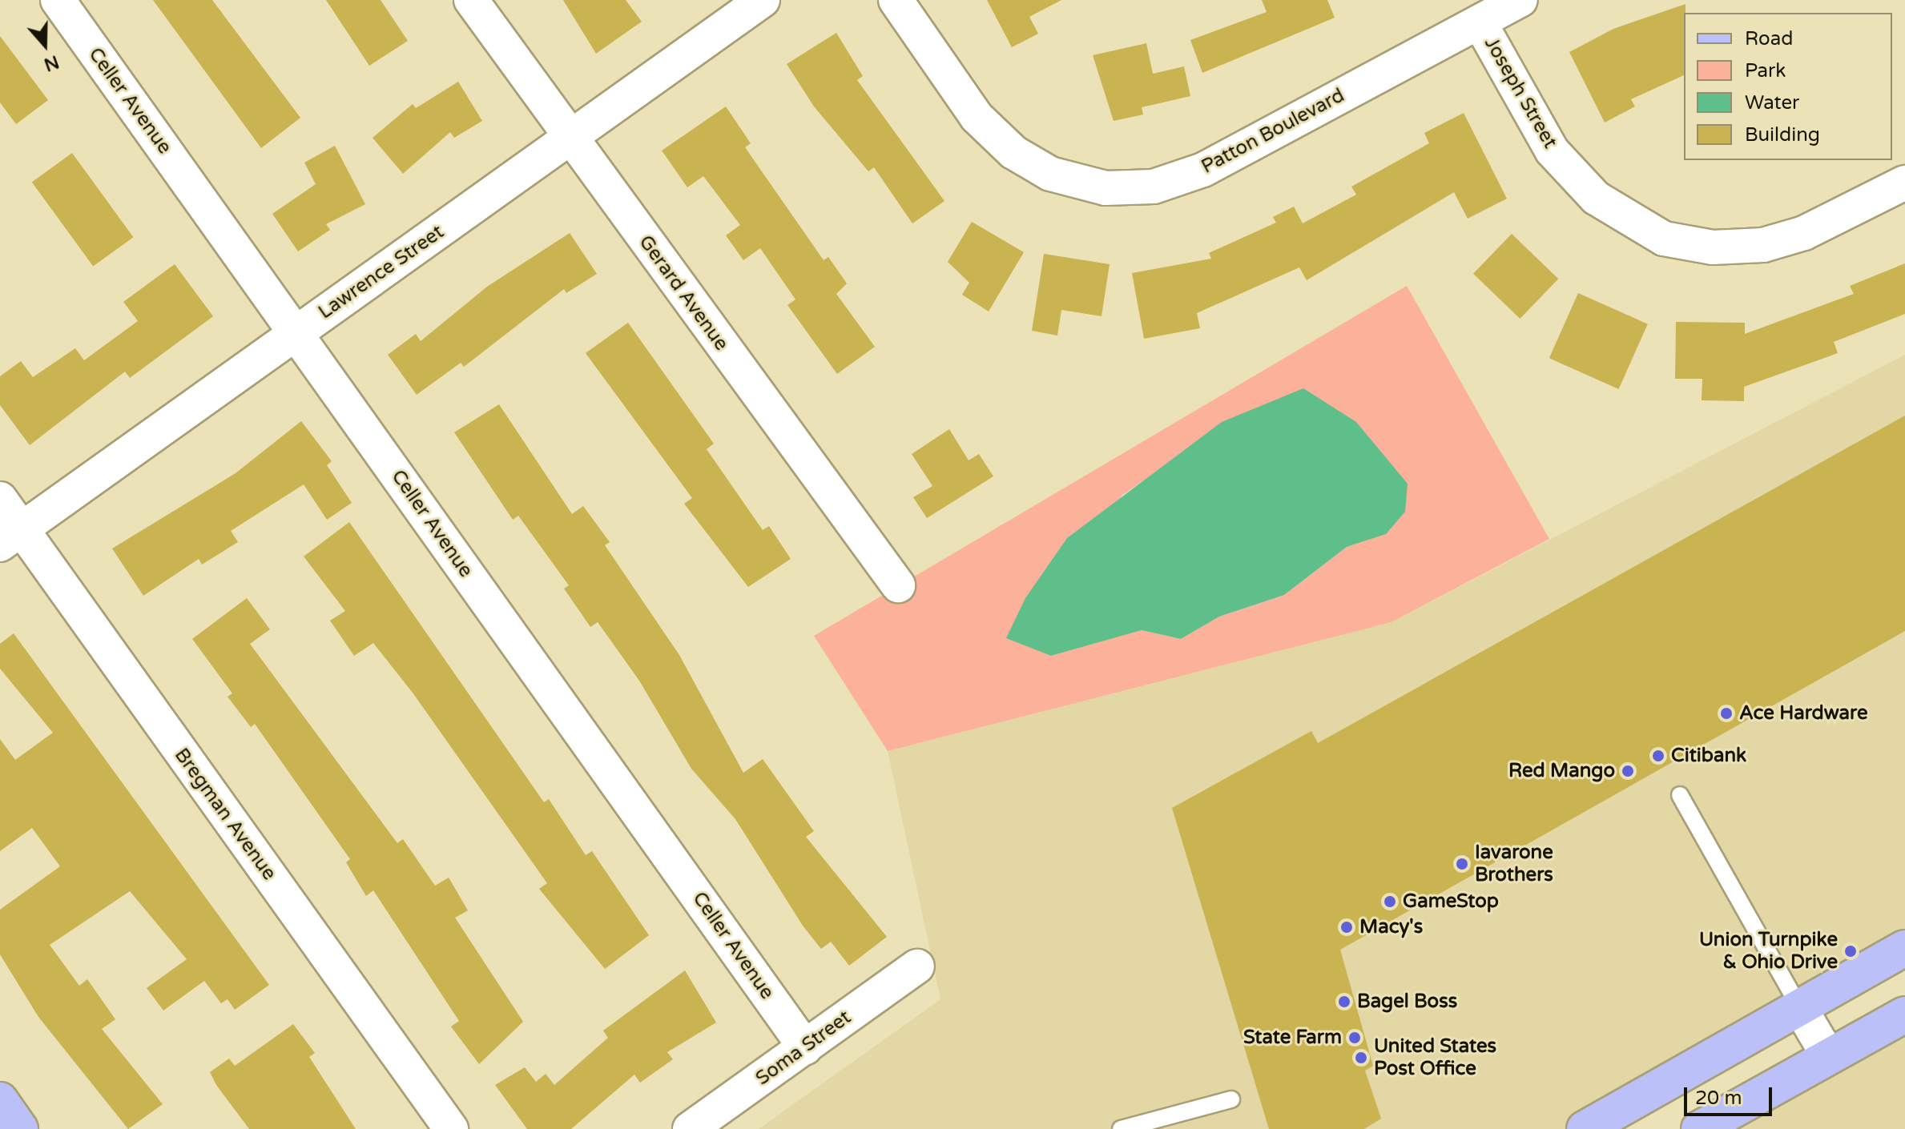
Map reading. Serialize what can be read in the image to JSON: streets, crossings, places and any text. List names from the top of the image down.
{
  "streets": {
    "street": [
      "Joseph Street",
      "Celler Avenue",
      "Patton Boulevard",
      "Lawrence Street",
      "Gerard Avenue",
      "Bregman Avenue",
      "Soma Street"
    ]
  },
  "crossings": [
    ["Joseph Street", "Patton Boulevard"],
    ["Celler Avenue", "Lawrence Street"],
    ["Celler Avenue", "Soma Street"],
    ["Lawrence Street", "Gerard Avenue"],
    ["Lawrence Street", "Bregman Avenue"]
  ],
  "places": [
    "Ace Hardware",
    "Citibank",
    "Red Mango",
    "Iavarone Brothers",
    "GameStop",
    "Macy's",
    "Union Turnpike & Ohio Drive",
    "Bagel Boss",
    "State Farm",
    "United States Post Office"
  ],
  "legend": [
    "Road",
    "Park",
    "Water",
    "Building"
  ],
  "scale_bar": "20 m",
  "north": "bottom"
}
